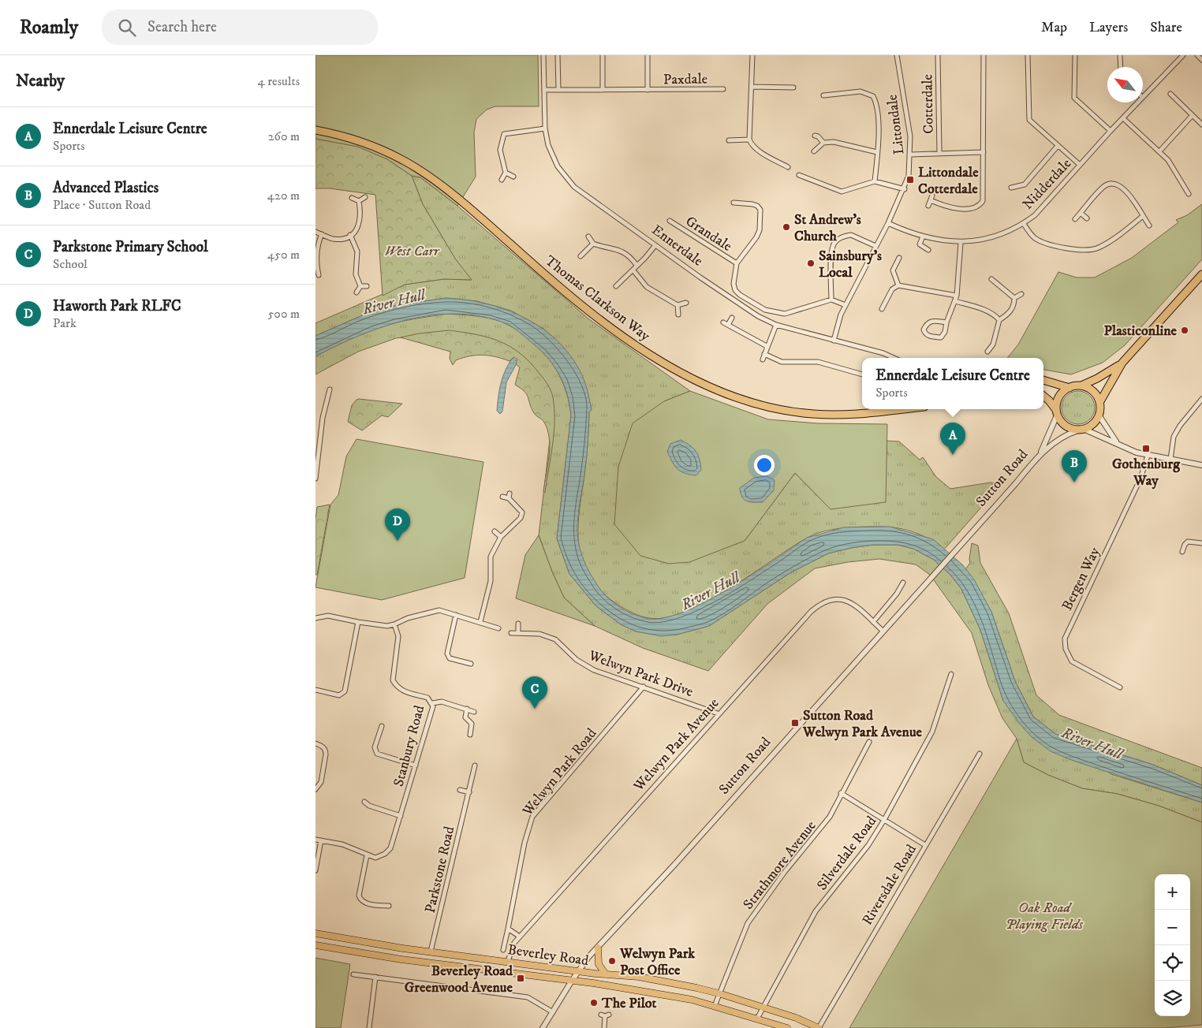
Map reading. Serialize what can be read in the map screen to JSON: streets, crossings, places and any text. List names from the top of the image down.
{
  "streets": {
    "highway": ["Thomas Clarkson Way"],
    "main road": ["Beverley Road"],
    "street": [
      "Paxdale",
      "Cotterdale",
      "Littondale",
      "Nidderdale",
      "Grandale",
      "Ennerdale",
      "Sutton Road",
      "Bergen Way",
      "Welwyn Park Drive",
      "Welwyn Park Avenue",
      "Stanbury Road",
      "Welwyn Park Road",
      "Silverdale Road",
      "Strathmore Avenue",
      "Parkstone Road",
      "Riversdale Road"
    ]
  },
  "crossings": [
    ["Paxdale", "Ennerdale"],
    ["Cotterdale", "Littondale"],
    ["Littondale", "Nidderdale"],
    ["Littondale", "Ennerdale"],
    ["Sutton Road", "Welwyn Park Avenue"],
    ["Sutton Road", "Beverley Road"],
    ["Welwyn Park Drive", "Welwyn Park Avenue"],
    ["Welwyn Park Drive", "Welwyn Park Road"],
    ["Welwyn Park Avenue", "Beverley Road"],
    ["Silverdale Road", "Beverley Road"],
    ["Strathmore Avenue", "Beverley Road"],
    ["Parkstone Road", "Beverley Road"],
    ["Riversdale Road", "Beverley Road"]
  ],
  "water": ["River Hull"],
  "parks": ["West Carr", "Oak Road Playing Fields"],
  "places": {
    "transit": [
      "Littondale Cotterdale",
      "Gothenburg Way",
      "Sutton Road Welwyn Park Avenue",
      "Beverley Road Greenwood Avenue"
    ],
    "other": [
      "St Andrew's Church",
      "Sainsbury's Local",
      "Plasticonline",
      "Welwyn Park Post Office",
      "The Pilot"
    ]
  },
  "north": "top left",
  "page": {
    "header": "Roamly",
    "search": "Search here",
    "nav": ["Map", "Layers", "Share"],
    "heading": ["Nearby", "4 results"],
    "list": [
      {
        "mark": "A",
        "name": "Ennerdale Leisure Centre",
        "note": "Sports",
        "value": "260 m"
      },
      {
        "mark": "B",
        "name": "Advanced Plastics",
        "note": "Place · Sutton Road",
        "value": "420 m"
      },
      {
        "mark": "C",
        "name": "Parkstone Primary School",
        "note": "School",
        "value": "450 m"
      },
      {
        "mark": "D",
        "name": "Haworth Park RLFC",
        "note": "Park",
        "value": "500 m"
      }
    ],
    "popup": ["Ennerdale Leisure Centre", "Sports"],
    "pins": [
      "A",
      "B",
      "D",
      "C"
    ],
    "map_buttons": ["+", "−"]
  }
}
